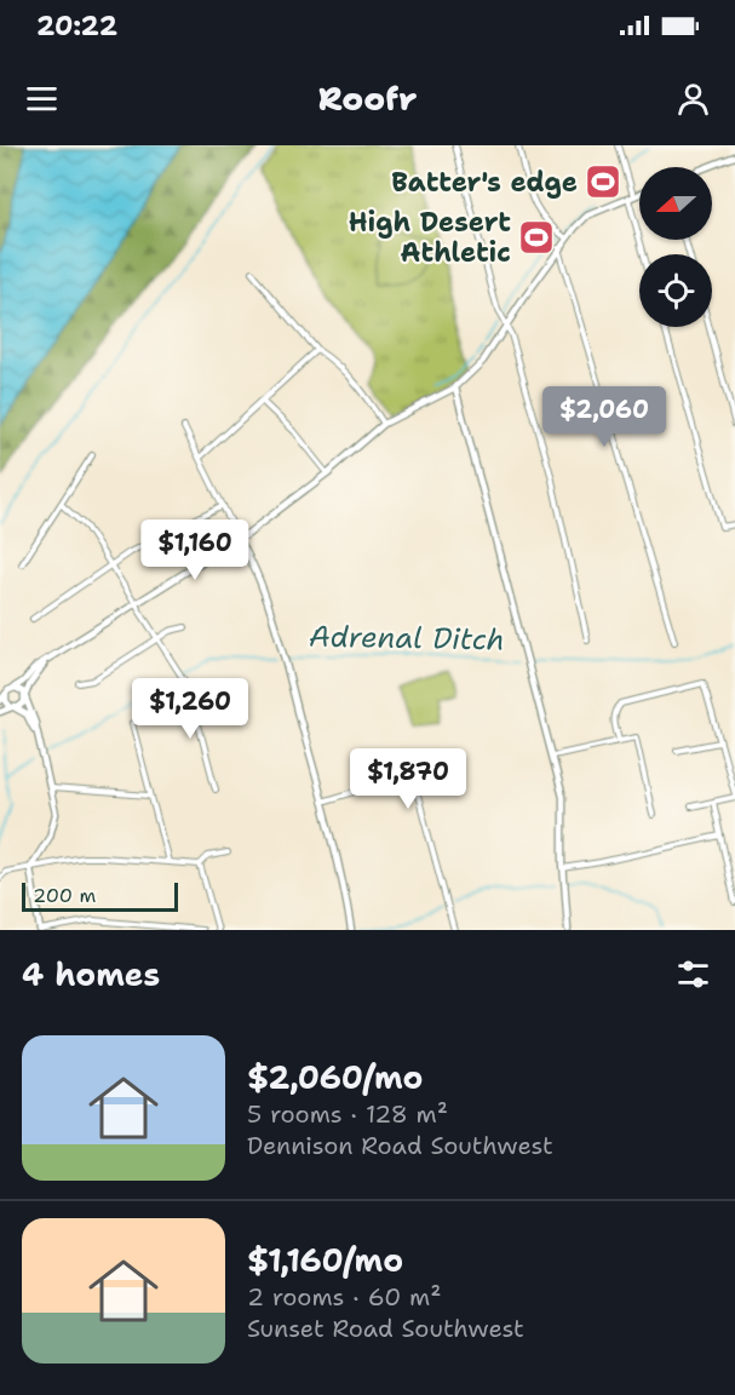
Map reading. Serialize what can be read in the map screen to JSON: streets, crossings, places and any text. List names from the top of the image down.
{
  "water": ["Adrenal Ditch"],
  "places": {
    "sports": ["Batter's edge", "High Desert Athletic"]
  },
  "scale_bar": "200 m",
  "north": "left",
  "page": {
    "status": "20:22",
    "header": "Roofr",
    "price": [
      "$2,060",
      "$1,160",
      "$1,260",
      "$1,870"
    ],
    "scale": "200 m",
    "heading": "4 homes",
    "list": [
      {
        "name": "$2,060/mo",
        "note": "5 rooms · 128 m² · Dennison Road Southwest"
      },
      {
        "name": "$1,160/mo",
        "note": "2 rooms · 60 m² · Sunset Road Southwest"
      }
    ]
  }
}
